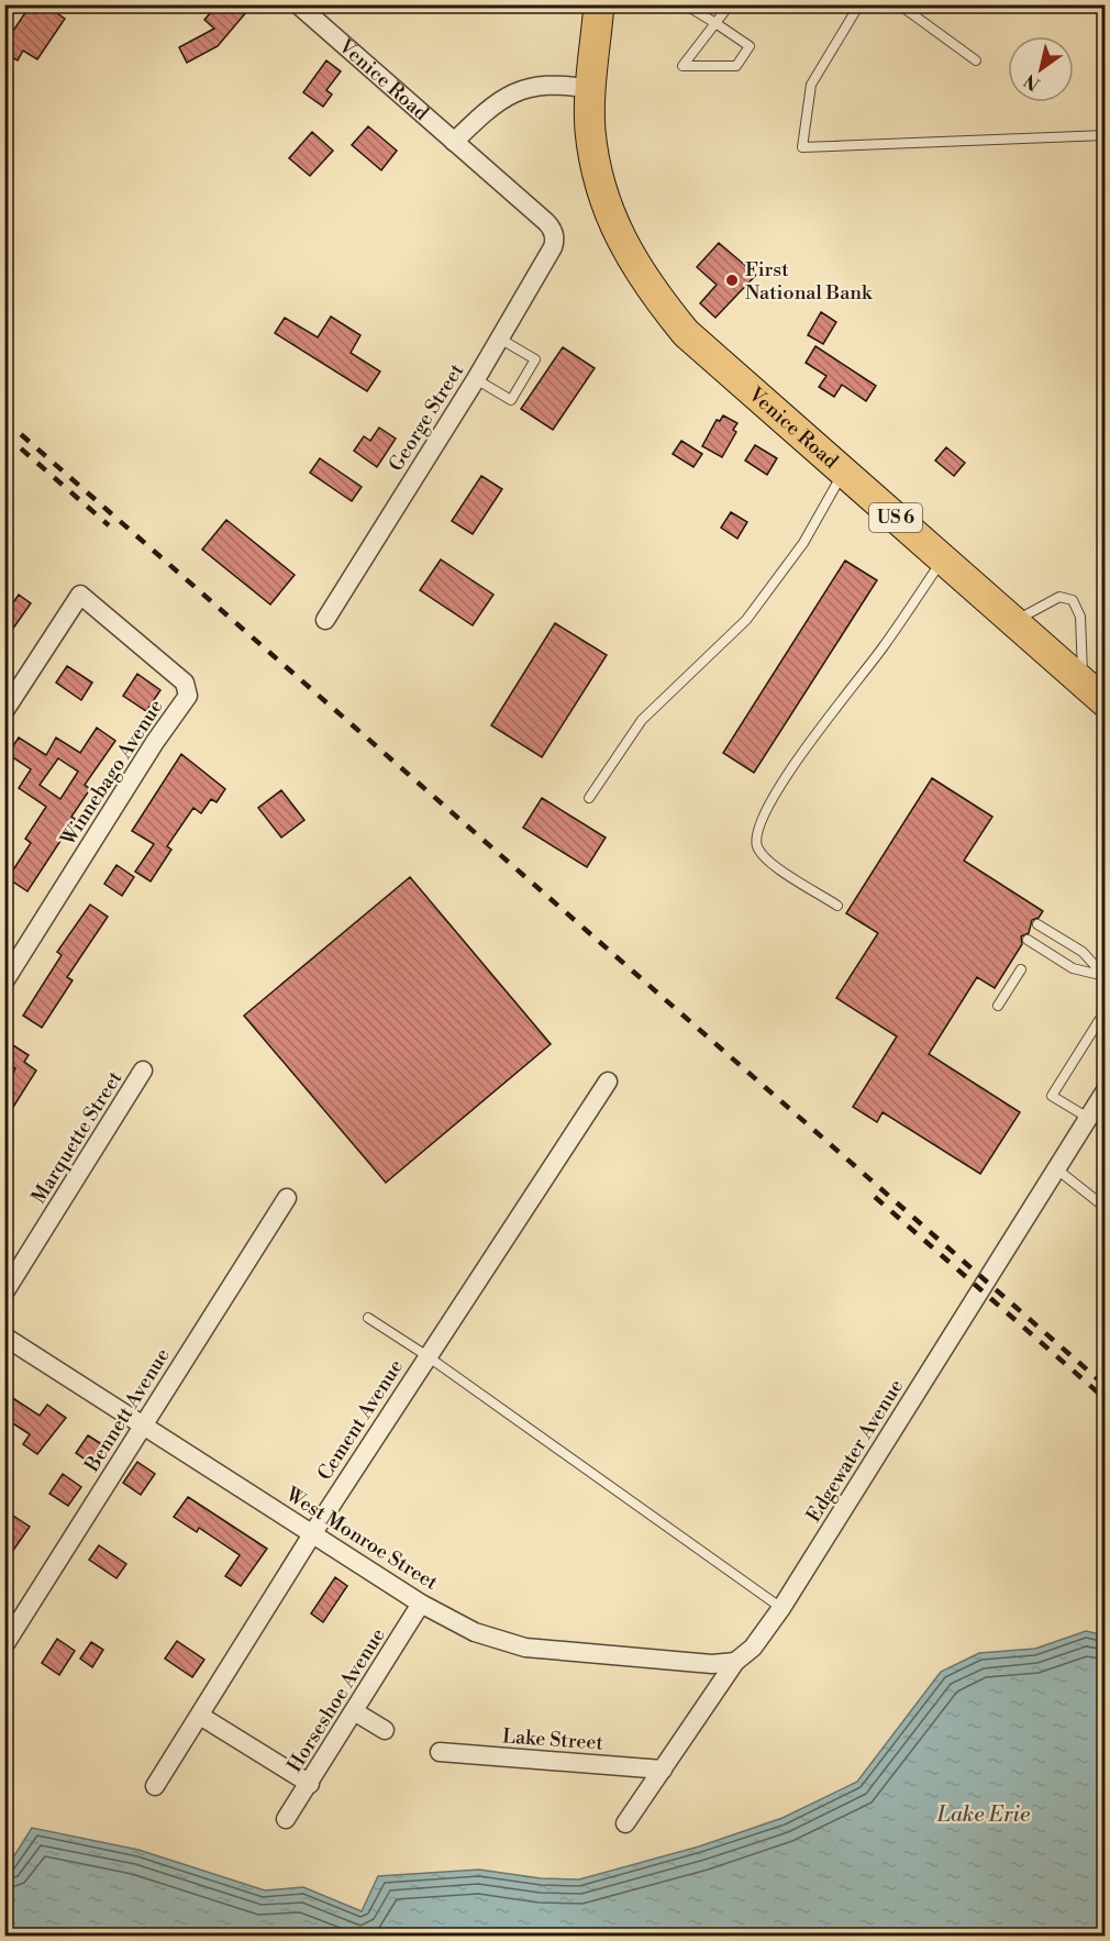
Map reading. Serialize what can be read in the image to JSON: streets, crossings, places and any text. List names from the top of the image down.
{
  "streets": {
    "main road": ["Venice Road", "US 6"],
    "street": [
      "George Street",
      "Winnebago Avenue",
      "Marquette Street",
      "Bennett Avenue",
      "Cement Avenue",
      "Edgewater Avenue",
      "West Monroe Street",
      "Horseshoe Avenue",
      "Lake Street"
    ]
  },
  "crossings": [
    ["Venice Road", "George Street"],
    ["Bennett Avenue", "West Monroe Street"],
    ["Cement Avenue", "West Monroe Street"],
    ["Edgewater Avenue", "West Monroe Street"],
    ["Edgewater Avenue", "Lake Street"],
    ["West Monroe Street", "Horseshoe Avenue"]
  ],
  "water": ["Lake Erie"],
  "places": ["First National Bank"],
  "north": "bottom left"
}
